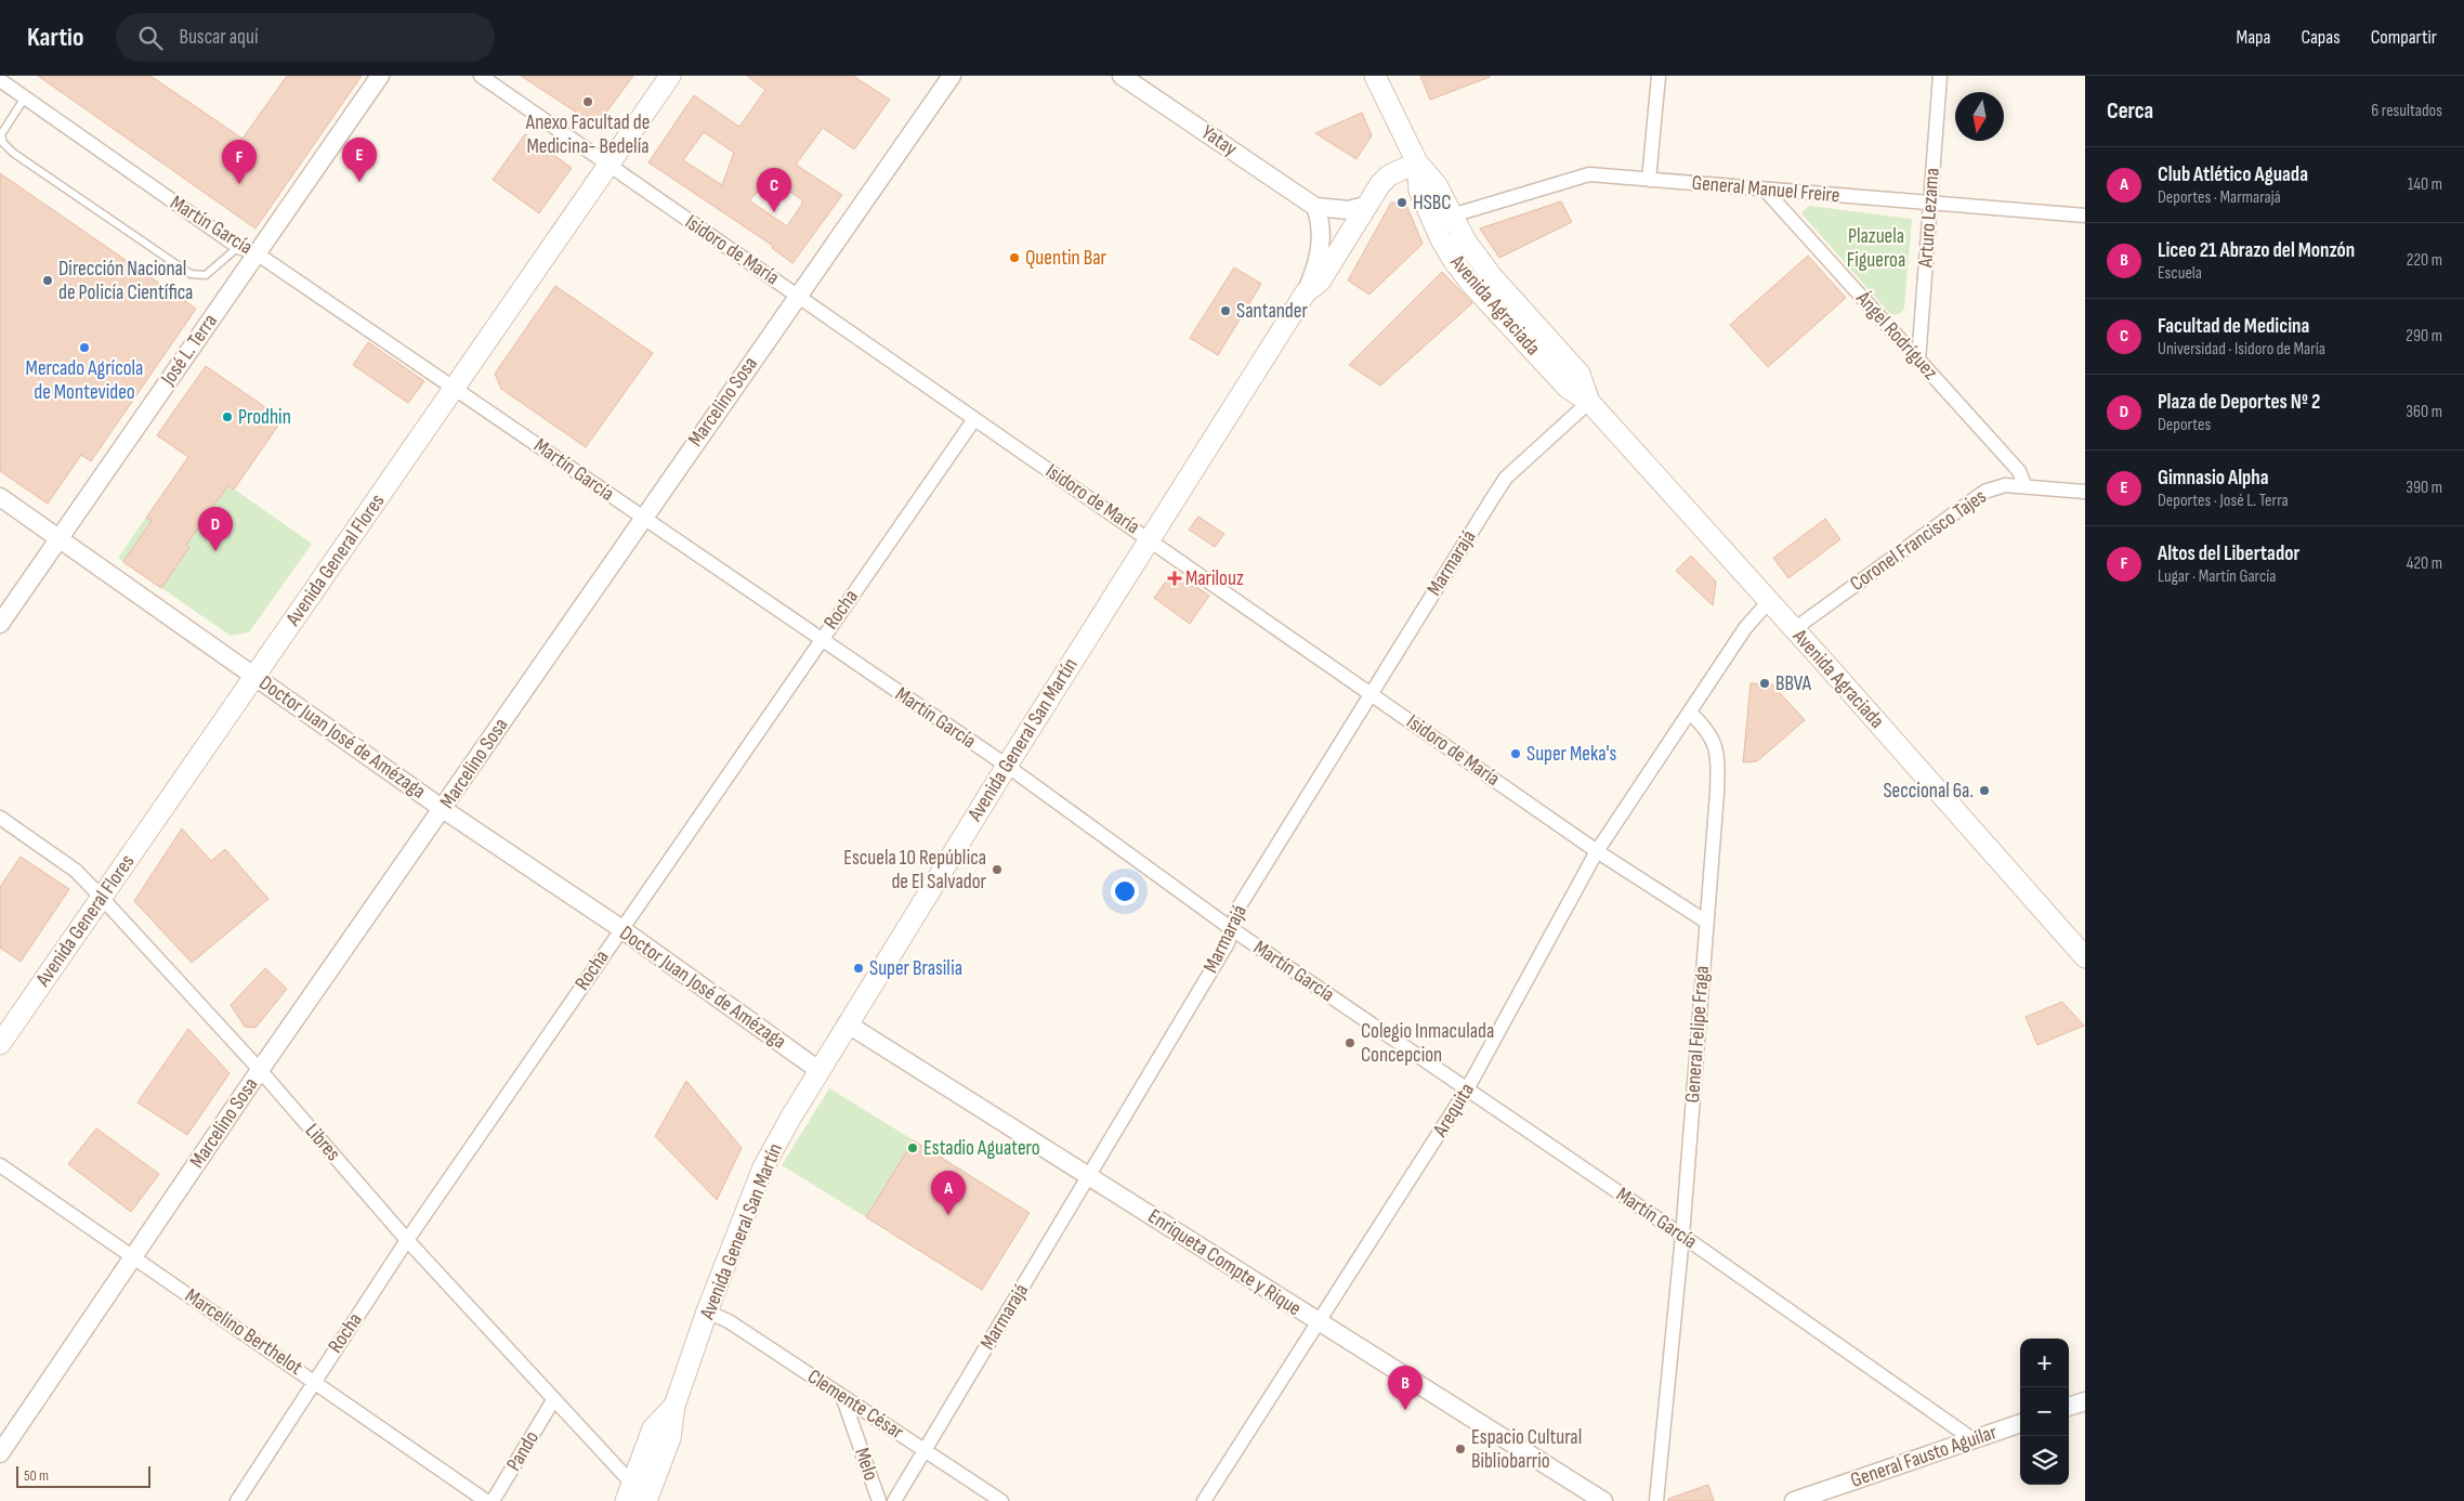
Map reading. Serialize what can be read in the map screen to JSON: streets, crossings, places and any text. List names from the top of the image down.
{
  "streets": {
    "main road": ["Avenida Agraciada", "Avenida General Flores", "Avenida General San Martín"],
    "street": [
      "Yatay",
      "General Manuel Freire",
      "Arturo Lezama",
      "Martín García",
      "Isidoro de María",
      "Ángel Rodríguez",
      "José L. Terra",
      "Marcelino Sosa",
      "Coronel Francisco Tajes",
      "Marmarajá",
      "Rocha",
      "Doctor Juan José de Amézaga",
      "General Felipe Fraga",
      "Arequita",
      "Libres",
      "Enriqueta Compte y Rique",
      "Marcelino Berthelot",
      "Clemente César",
      "Pando",
      "General Fausto Aguilar",
      "Melo"
    ]
  },
  "crossings": [
    ["Yatay", "Avenida General San Martín"],
    ["General Manuel Freire", "Arturo Lezama"],
    ["General Manuel Freire", "Avenida Agraciada"],
    ["General Manuel Freire", "Ángel Rodríguez"],
    ["Arturo Lezama", "Ángel Rodríguez"],
    ["Martín García", "José L. Terra"],
    ["Martín García", "Marcelino Sosa"],
    ["Martín García", "Avenida General Flores"],
    ["Martín García", "Marmarajá"],
    ["Martín García", "Rocha"],
    ["Martín García", "Avenida General San Martín"],
    ["Martín García", "General Felipe Fraga"],
    ["Martín García", "Arequita"],
    ["Martín García", "General Fausto Aguilar"],
    ["Isidoro de María", "Marcelino Sosa"],
    ["Isidoro de María", "Avenida General Flores"],
    ["Isidoro de María", "Marmarajá"],
    ["Isidoro de María", "Rocha"],
    ["Isidoro de María", "Avenida General San Martín"],
    ["Isidoro de María", "General Felipe Fraga"],
    ["Isidoro de María", "Arequita"],
    ["Avenida Agraciada", "Coronel Francisco Tajes"],
    ["Avenida Agraciada", "Marmarajá"],
    ["Avenida Agraciada", "Avenida General San Martín"],
    ["Ángel Rodríguez", "Coronel Francisco Tajes"],
    ["José L. Terra", "Doctor Juan José de Amézaga"],
    ["Marcelino Sosa", "Doctor Juan José de Amézaga"],
    ["Marcelino Sosa", "Libres"],
    ["Marcelino Sosa", "Marcelino Berthelot"],
    ["Avenida General Flores", "Doctor Juan José de Amézaga"],
    ["Avenida General Flores", "Libres"],
    ["Marmarajá", "Enriqueta Compte y Rique"],
    ["Marmarajá", "Clemente César"],
    ["Rocha", "Doctor Juan José de Amézaga"],
    ["Rocha", "Libres"],
    ["Rocha", "Marcelino Berthelot"],
    ["Doctor Juan José de Amézaga", "Avenida General San Martín"],
    ["Avenida General San Martín", "Libres"],
    ["Avenida General San Martín", "Enriqueta Compte y Rique"],
    ["Avenida General San Martín", "Clemente César"],
    ["General Felipe Fraga", "Arequita"],
    ["Arequita", "Enriqueta Compte y Rique"],
    ["Libres", "Pando"],
    ["Clemente César", "Melo"]
  ],
  "parks": ["Plazuela Figueroa"],
  "places": {
    "other": [
      "Anexo Facultad de Medicina- Bedelía",
      "HSBC",
      "Quentin Bar",
      "Dirección Nacional de Policía Científica",
      "Santander",
      "Mercado Agrícola de Montevideo",
      "Prodhin",
      "BBVA",
      "Super Meka's",
      "Seccional 6a.",
      "Escuela 10 República de El Salvador",
      "Super Brasilia",
      "Colegio Inmaculada Concepcion",
      "Estadio Aguatero",
      "Espacio Cultural Bibliobarrio"
    ],
    "health": ["Marilouz"]
  },
  "scale_bar": "50 m",
  "north": "bottom",
  "page": {
    "header": "Kartio",
    "search": "Buscar aquí",
    "nav": ["Mapa", "Capas", "Compartir"],
    "heading": ["Cerca", "6 resultados"],
    "pins": [
      "E",
      "F",
      "C",
      "D",
      "A",
      "B"
    ],
    "list": [
      {
        "mark": "A",
        "name": "Club Atlético Aguada",
        "note": "Deportes · Marmarajá",
        "value": "140 m"
      },
      {
        "mark": "B",
        "name": "Liceo 21 Abrazo del Monzón",
        "note": "Escuela",
        "value": "220 m"
      },
      {
        "mark": "C",
        "name": "Facultad de Medicina",
        "note": "Universidad · Isidoro de María",
        "value": "290 m"
      },
      {
        "mark": "D",
        "name": "Plaza de Deportes Nº 2",
        "note": "Deportes",
        "value": "360 m"
      },
      {
        "mark": "E",
        "name": "Gimnasio Alpha",
        "note": "Deportes · José L. Terra",
        "value": "390 m"
      },
      {
        "mark": "F",
        "name": "Altos del Libertador",
        "note": "Lugar · Martín García",
        "value": "420 m"
      }
    ],
    "map_buttons": ["+", "−"],
    "scale": "50 m"
  }
}
